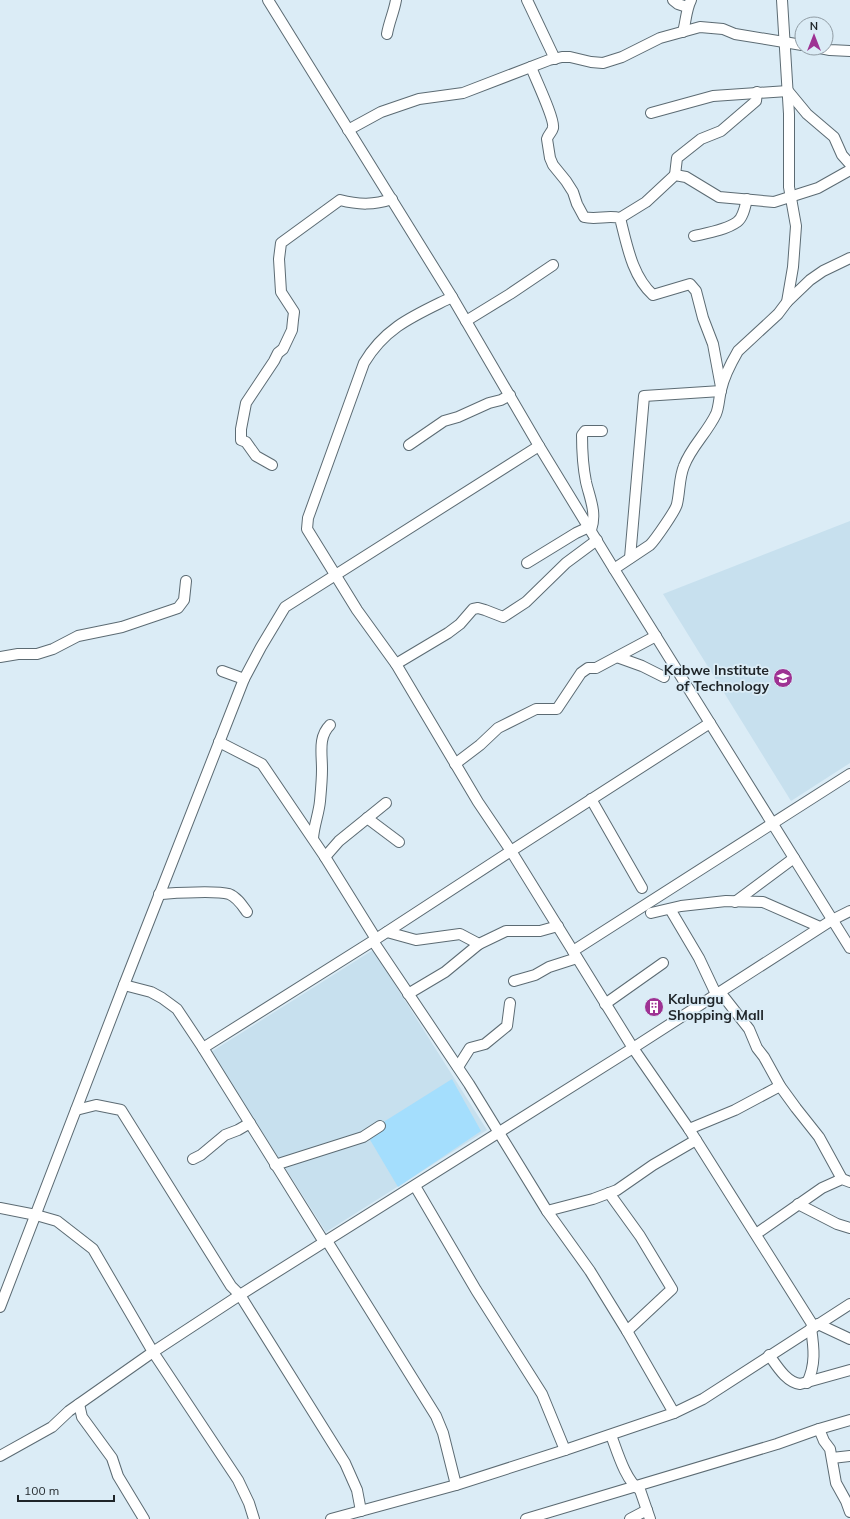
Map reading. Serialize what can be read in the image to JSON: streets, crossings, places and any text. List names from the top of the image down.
{
  "places": {
    "school or university": ["Kabwe Institute of Technology"],
    "building": ["Kalungu Shopping Mall"]
  },
  "scale_bar": "100 m",
  "north": "top"
}
